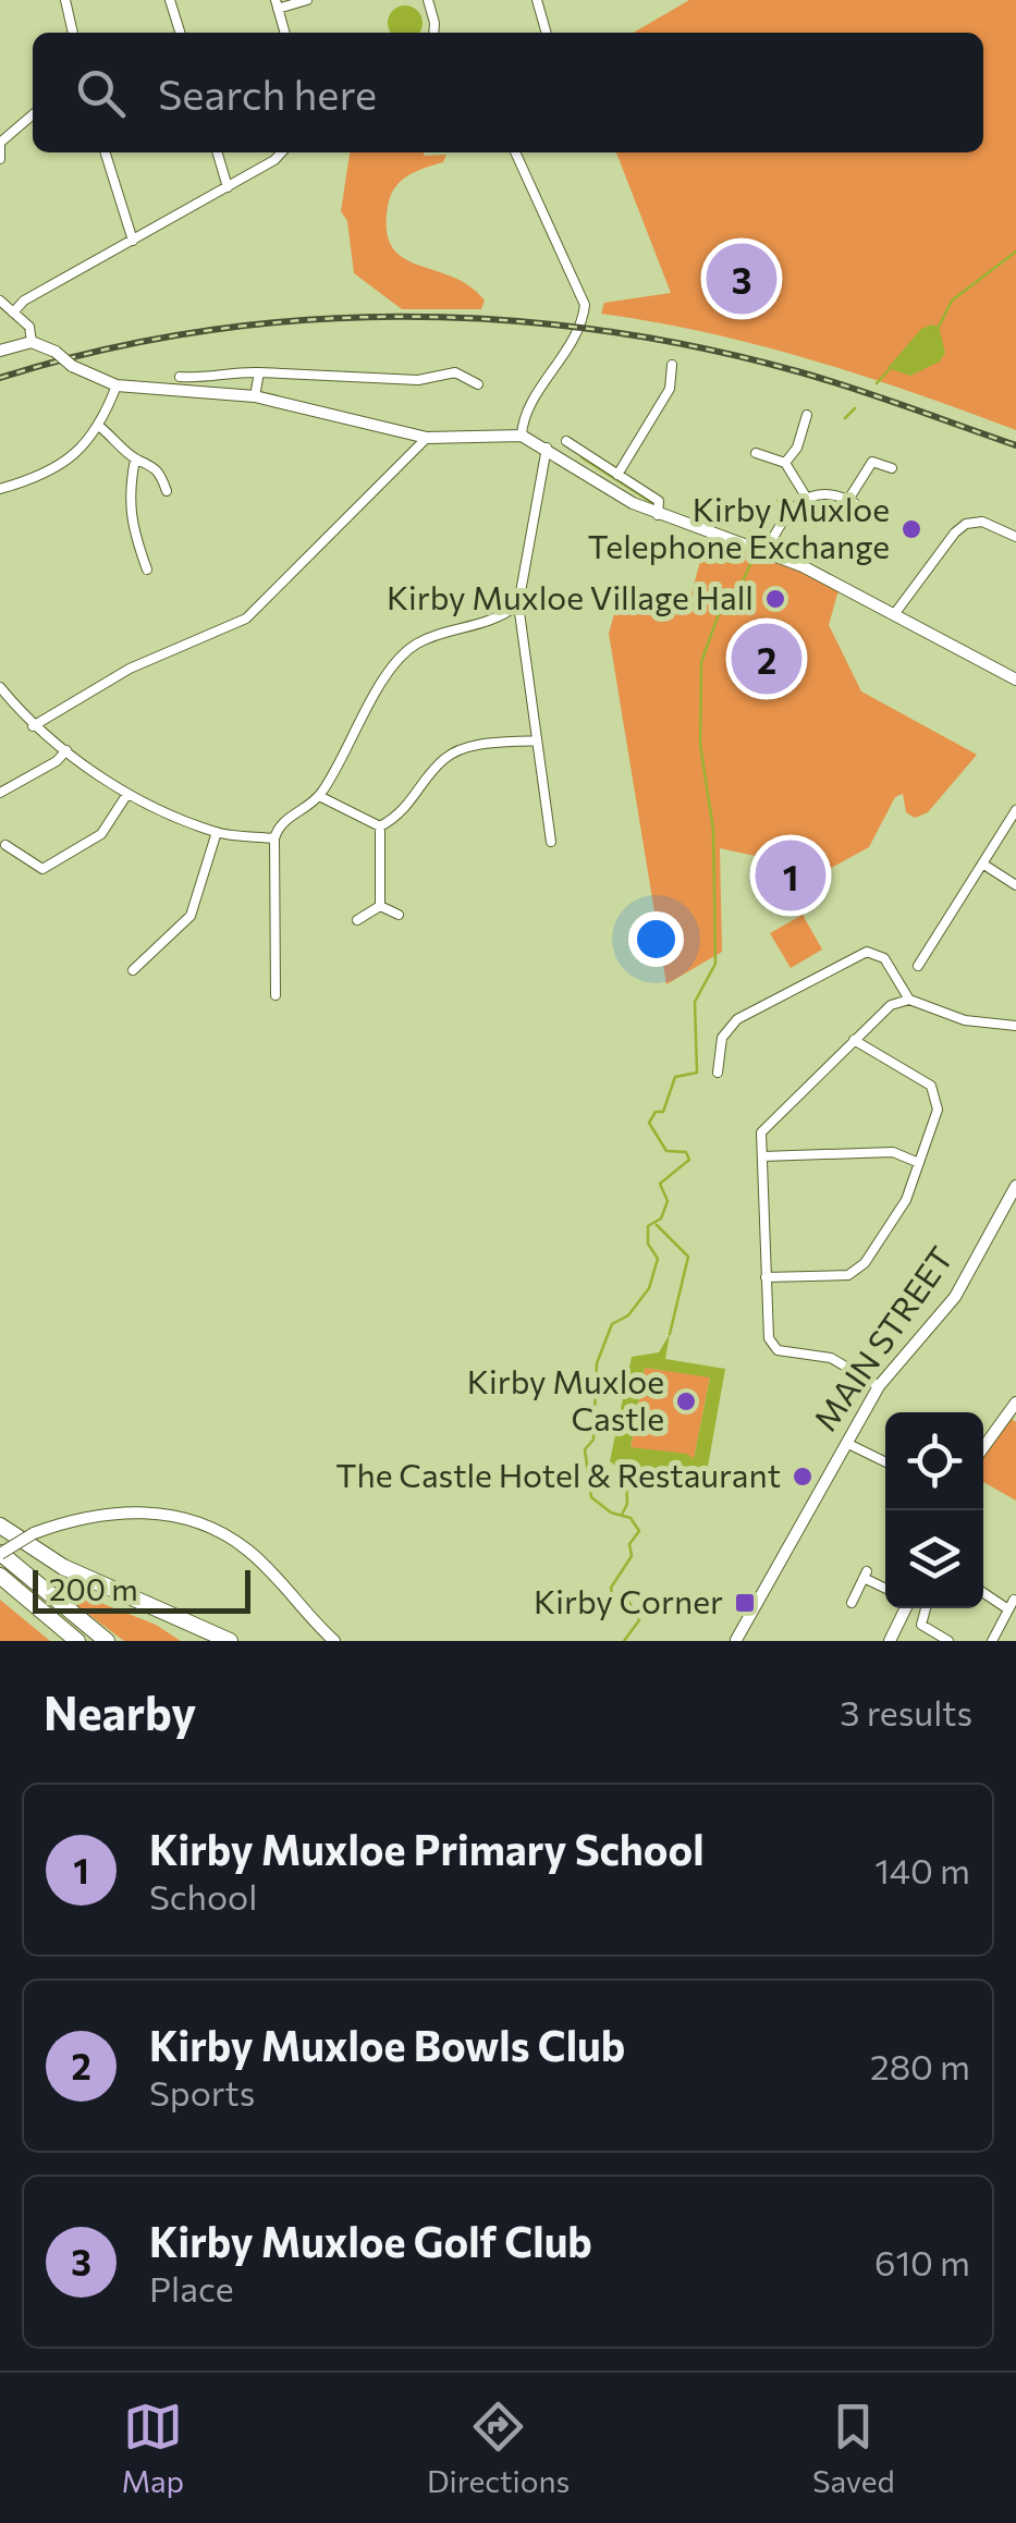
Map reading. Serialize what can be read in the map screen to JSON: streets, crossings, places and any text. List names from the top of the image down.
{
  "streets": {
    "street": ["MAIN STREET"]
  },
  "places": {
    "other": [
      "Kirby Muxloe Telephone Exchange",
      "Kirby Muxloe Village Hall",
      "Kirby Muxloe Castle",
      "The Castle Hotel & Restaurant"
    ],
    "transit": ["Kirby Corner"]
  },
  "scale_bar": "200 m",
  "page": {
    "search": "Search here",
    "pins": ["3", "2", "1"],
    "scale": "200 m",
    "heading": ["Nearby", "3 results"],
    "list": [
      {
        "mark": "1",
        "name": "Kirby Muxloe Primary School",
        "note": "School",
        "value": "140 m"
      },
      {
        "mark": "2",
        "name": "Kirby Muxloe Bowls Club",
        "note": "Sports",
        "value": "280 m"
      },
      {
        "mark": "3",
        "name": "Kirby Muxloe Golf Club",
        "note": "Place",
        "value": "610 m"
      }
    ],
    "nav": ["Map", "Directions", "Saved"]
  }
}
